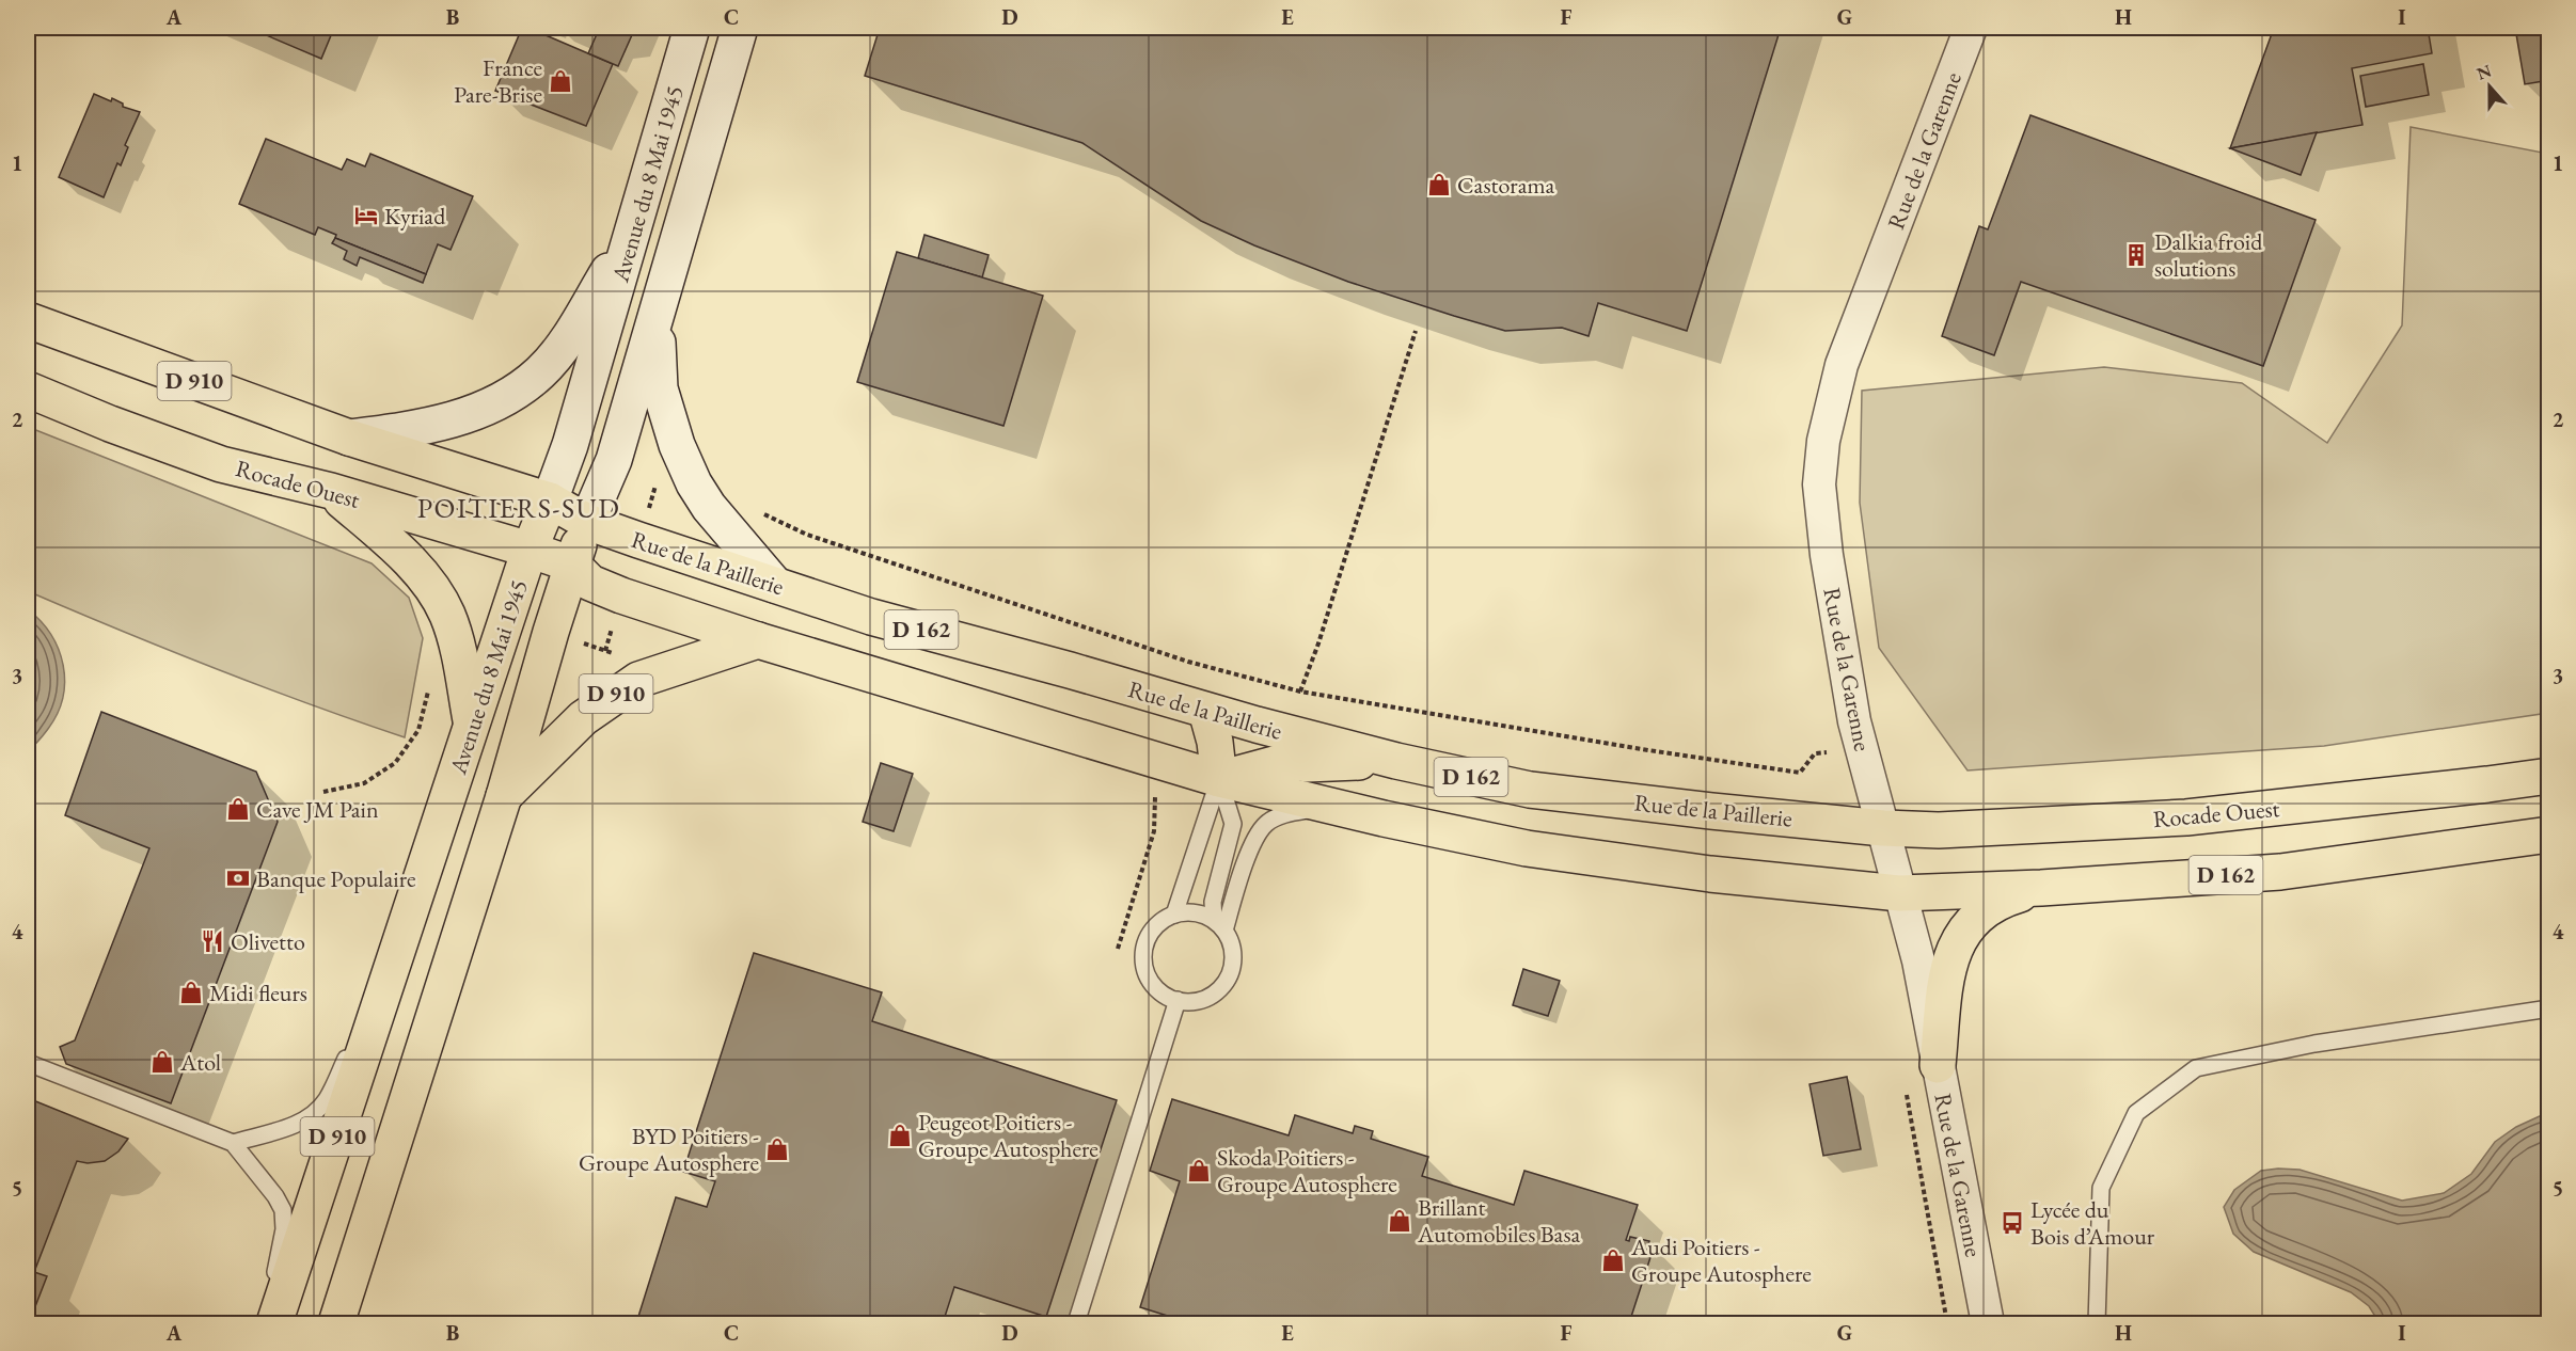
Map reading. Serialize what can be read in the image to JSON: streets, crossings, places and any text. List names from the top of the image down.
{
  "streets": {
    "main road": [
      "Avenue du 8 Mai 1945",
      "D 910",
      "Rocade Ouest",
      "Rue de la Paillerie",
      "D 162"
    ],
    "street": ["Rue de la Garenne"]
  },
  "crossings": [
    ["Rue de la Garenne", "Rocade Ouest"],
    ["Rue de la Garenne", "Rue de la Paillerie"],
    ["Rue de la Garenne", "D 162"],
    ["Avenue du 8 Mai 1945", "D 910"],
    ["Avenue du 8 Mai 1945", "Rocade Ouest"],
    ["Avenue du 8 Mai 1945", "Rue de la Paillerie"],
    ["Avenue du 8 Mai 1945", "D 162"],
    ["D 910", "Rocade Ouest"],
    ["D 910", "Rue de la Paillerie"],
    ["D 910", "D 162"],
    ["Rocade Ouest", "Rue de la Paillerie"],
    ["Rocade Ouest", "D 162"]
  ],
  "districts": ["POITIERS-SUD"],
  "places": {
    "shop": [
      "France Pare-Brise",
      "Castorama",
      "Cave JM Pain",
      "Midi fleurs",
      "Atol",
      "Peugeot Poitiers - Groupe Autosphere",
      "BYD Poitiers - Groupe Autosphere",
      "Skoda Poitiers - Groupe Autosphere",
      "Brillant Automobiles Basa",
      "Audi Poitiers - Groupe Autosphere"
    ],
    "hotel": ["Kyriad"],
    "building": ["Dalkia froid solutions"],
    "bank": ["Banque Populaire"],
    "restaurant": ["Olivetto"],
    "bus stop": ["Lycée du Bois d’Amour"]
  },
  "north": "top",
  "grid": {
    "columns": [
      "A",
      "B",
      "C",
      "D",
      "E",
      "F",
      "G",
      "H",
      "I"
    ],
    "rows": [
      "1",
      "2",
      "3",
      "4",
      "5"
    ]
  }
}
